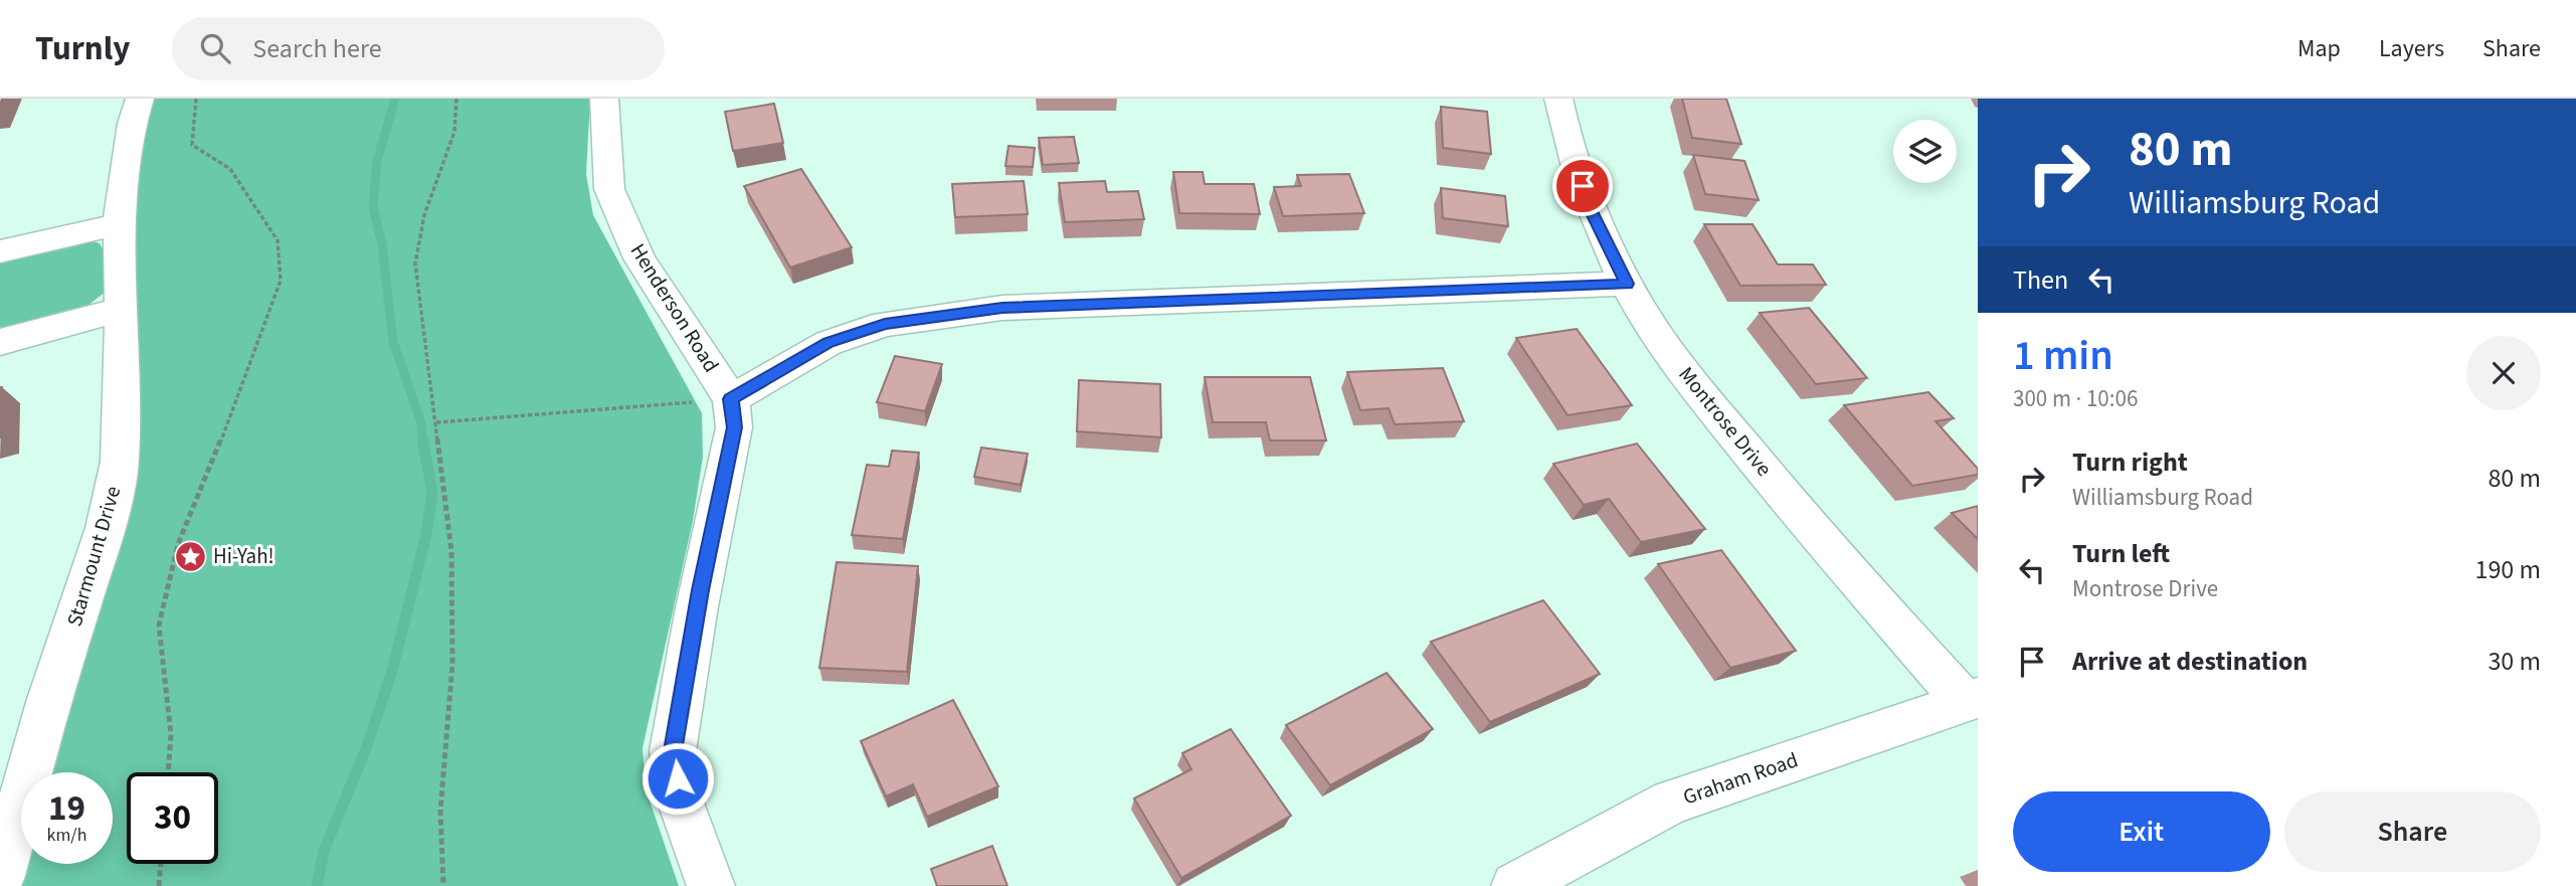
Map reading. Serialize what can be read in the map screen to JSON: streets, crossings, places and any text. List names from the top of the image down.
{
  "streets": {
    "street": [
      "Henderson Road",
      "Montrose Drive",
      "Starmount Drive",
      "Graham Road"
    ]
  },
  "crossings": [
    ["Montrose Drive", "Graham Road"]
  ],
  "places": {
    "place": ["Hi-Yah!"]
  },
  "page": {
    "header": "Turnly",
    "search": "Search here",
    "nav": ["Map", "Layers", "Share"],
    "turn": ["80 m", "Williamsburg Road"],
    "then": "Then",
    "heading": ["1 min", "300 m · 10:06"],
    "list": [
      {
        "name": "Turn right",
        "note": "Williamsburg Road",
        "value": "80 m"
      },
      {
        "name": "Turn left",
        "note": "Montrose Drive",
        "value": "190 m"
      },
      {
        "name": "Arrive at destination",
        "value": "30 m"
      }
    ],
    "speed": "19 km/h",
    "limit": "30",
    "buttons": ["Exit", "Share"]
  }
}
